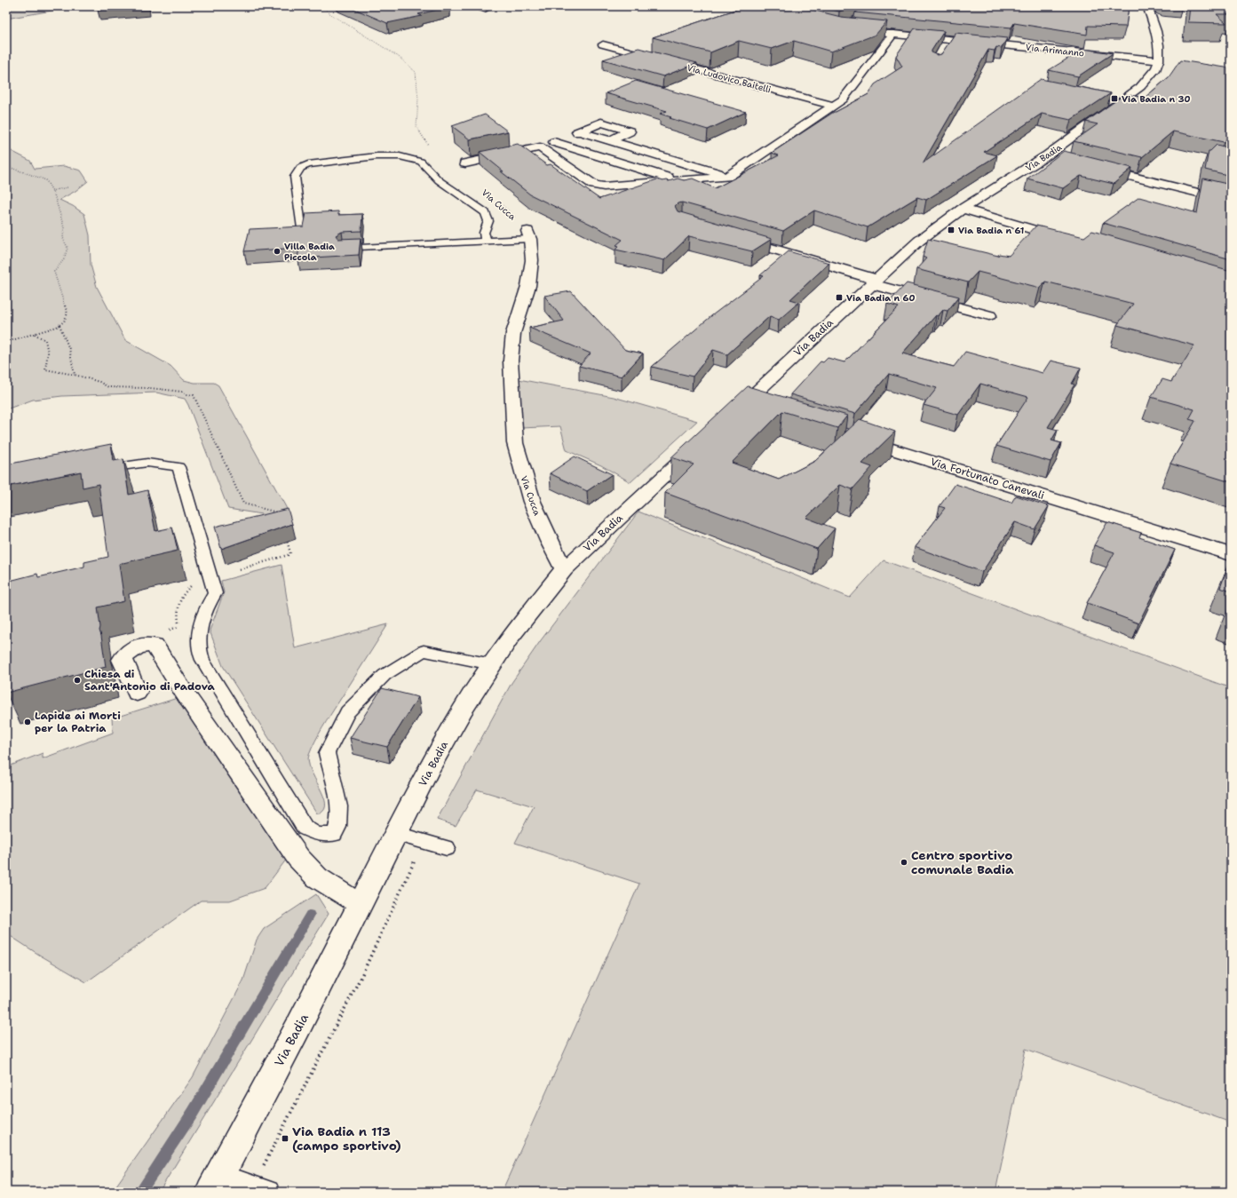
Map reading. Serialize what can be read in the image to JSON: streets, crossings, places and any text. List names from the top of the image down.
{
  "streets": {
    "street": [
      "Via Arimanno",
      "Via Ludovico Baitelli",
      "Via Badia",
      "Via Cucca",
      "Via Fortunato Canevali"
    ]
  },
  "crossings": [
    ["Via Arimanno", "Via Badia"],
    ["Via Badia", "Via Cucca"]
  ],
  "places": {
    "transit": [
      "Via Badia n 30",
      "Via Badia n 61",
      "Via Badia n 60",
      "Via Badia n 113 (campo sportivo)"
    ],
    "other": [
      "Villa Badia Piccola",
      "Chiesa di Sant'Antonio di Padova",
      "Lapide ai Morti per la Patria",
      "Centro sportivo comunale Badia"
    ]
  }
}
